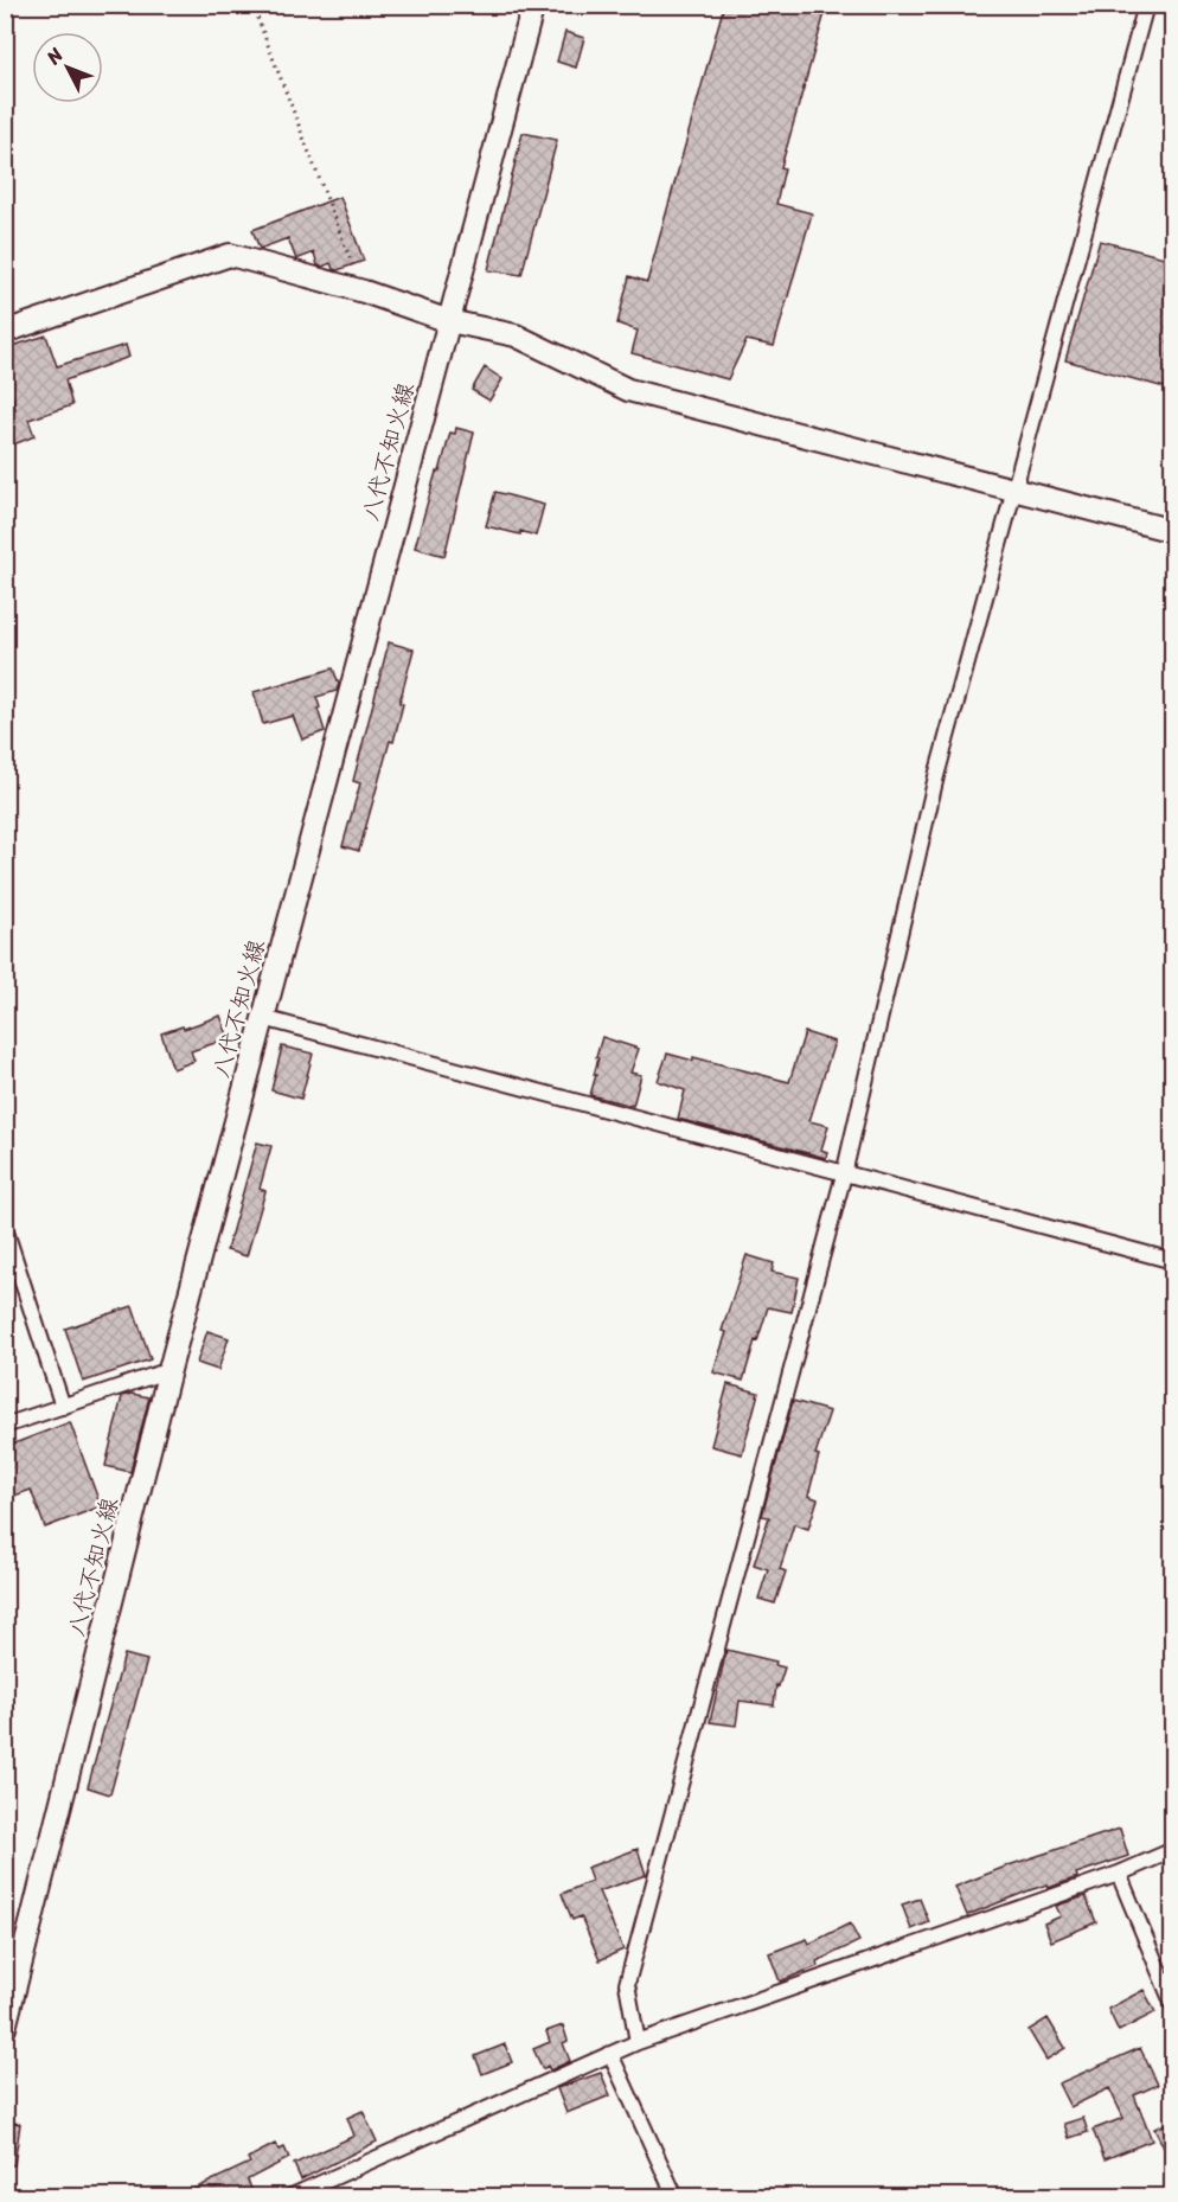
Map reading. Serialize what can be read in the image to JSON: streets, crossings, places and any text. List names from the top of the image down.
{
  "streets": {
    "main road": ["八代不知火線"]
  },
  "north": "top left"
}
